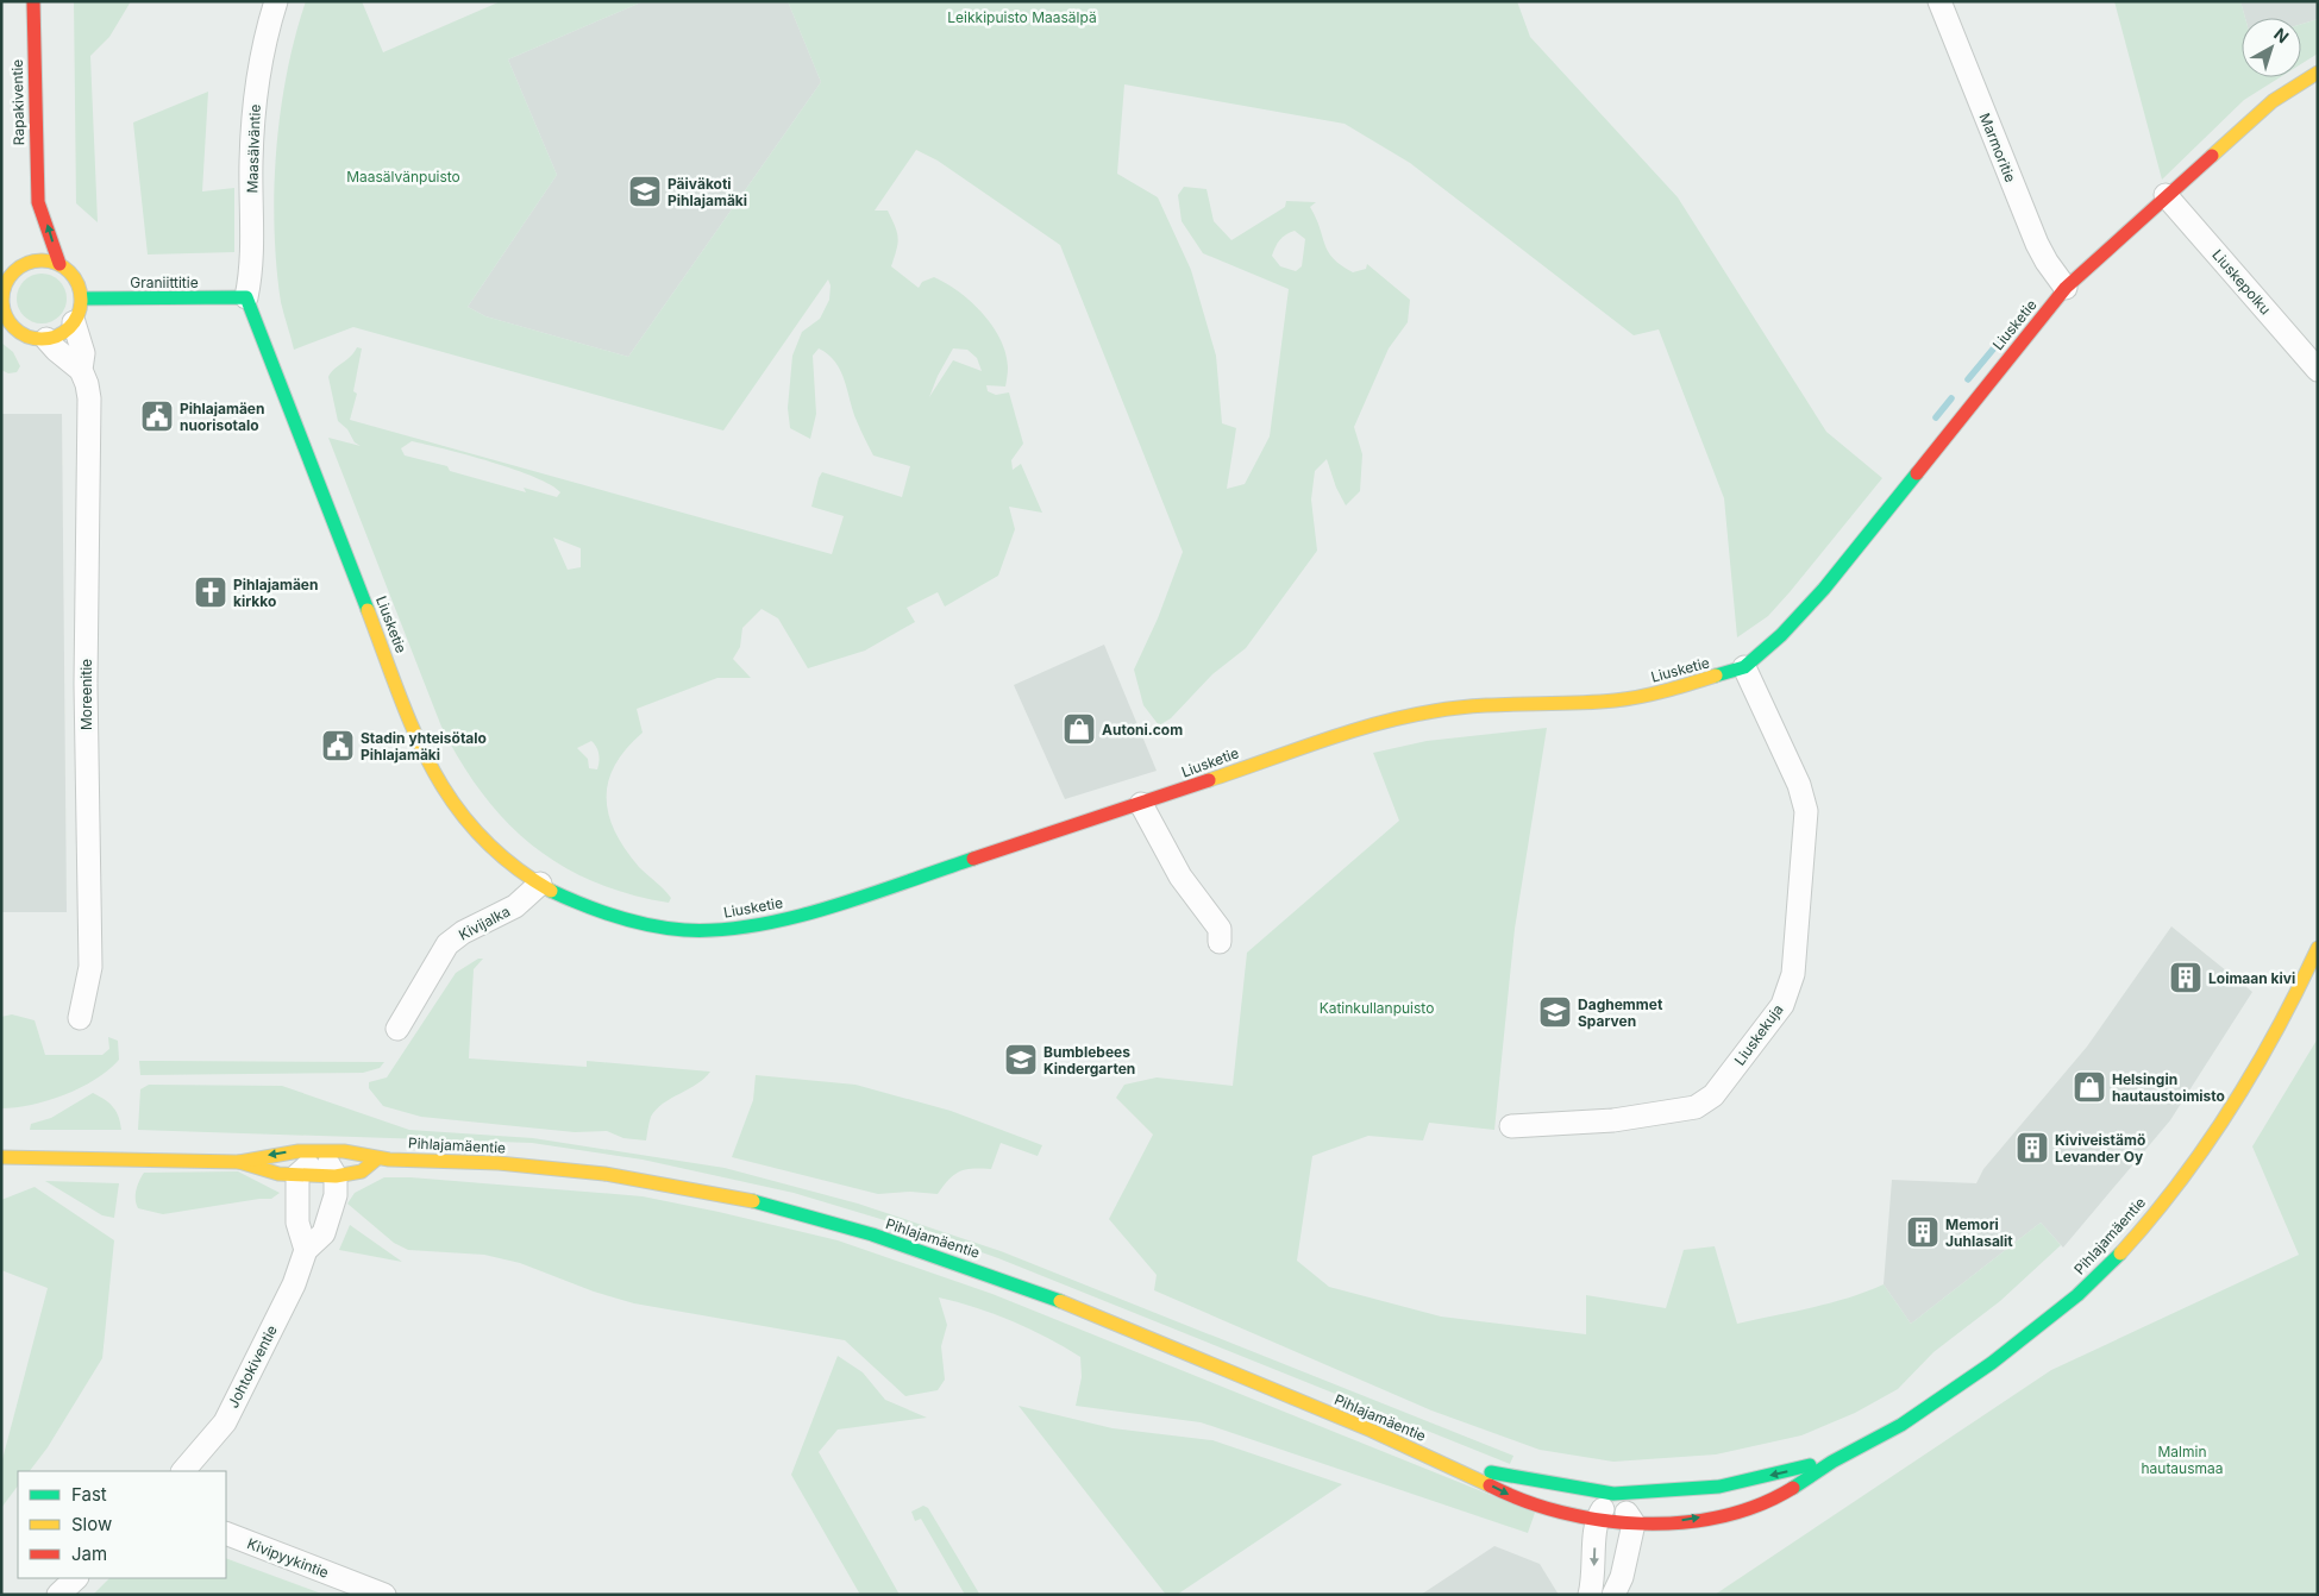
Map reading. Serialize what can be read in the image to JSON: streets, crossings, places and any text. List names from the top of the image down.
{
  "streets": {
    "main road": [
      "Rapakiventie",
      "Graniittitie",
      "Liusketie",
      "Pihlajamäentie"
    ],
    "street": [
      "Marmoritie",
      "Maasälväntie",
      "Liuskepolku",
      "Moreenitie",
      "Kivijalka",
      "Liuskekuja",
      "Johtokiventie",
      "Kivipyykintie"
    ]
  },
  "crossings": [
    ["Rapakiventie", "Graniittitie"],
    ["Rapakiventie", "Moreenitie"],
    ["Marmoritie", "Liusketie"],
    ["Maasälväntie", "Graniittitie"],
    ["Maasälväntie", "Liusketie"],
    ["Graniittitie", "Liusketie"],
    ["Graniittitie", "Moreenitie"],
    ["Liuskepolku", "Liusketie"],
    ["Liusketie", "Kivijalka"],
    ["Liusketie", "Liuskekuja"],
    ["Pihlajamäentie", "Johtokiventie"]
  ],
  "parks": [
    "Leikkipuisto Maasälpä",
    "Maasälvänpuisto",
    "Katinkullanpuisto",
    "Malmin hautausmaa"
  ],
  "places": {
    "school or university": ["Päiväkoti Pihlajamäki", "Daghemmet Sparven", "Bumblebees Kindergarten"],
    "public building": ["Pihlajamäen nuorisotalo", "Stadin yhteisötalo Pihlajamäki"],
    "church": ["Pihlajamäen kirkko"],
    "shop": ["Autoni.com", "Helsingin hautaustoimisto"],
    "building": ["Loimaan kivi", "Kiviveistämö Levander Oy", "Memori Juhlasalit"]
  },
  "legend": ["Fast", "Slow", "Jam"],
  "north": "top right"
}
